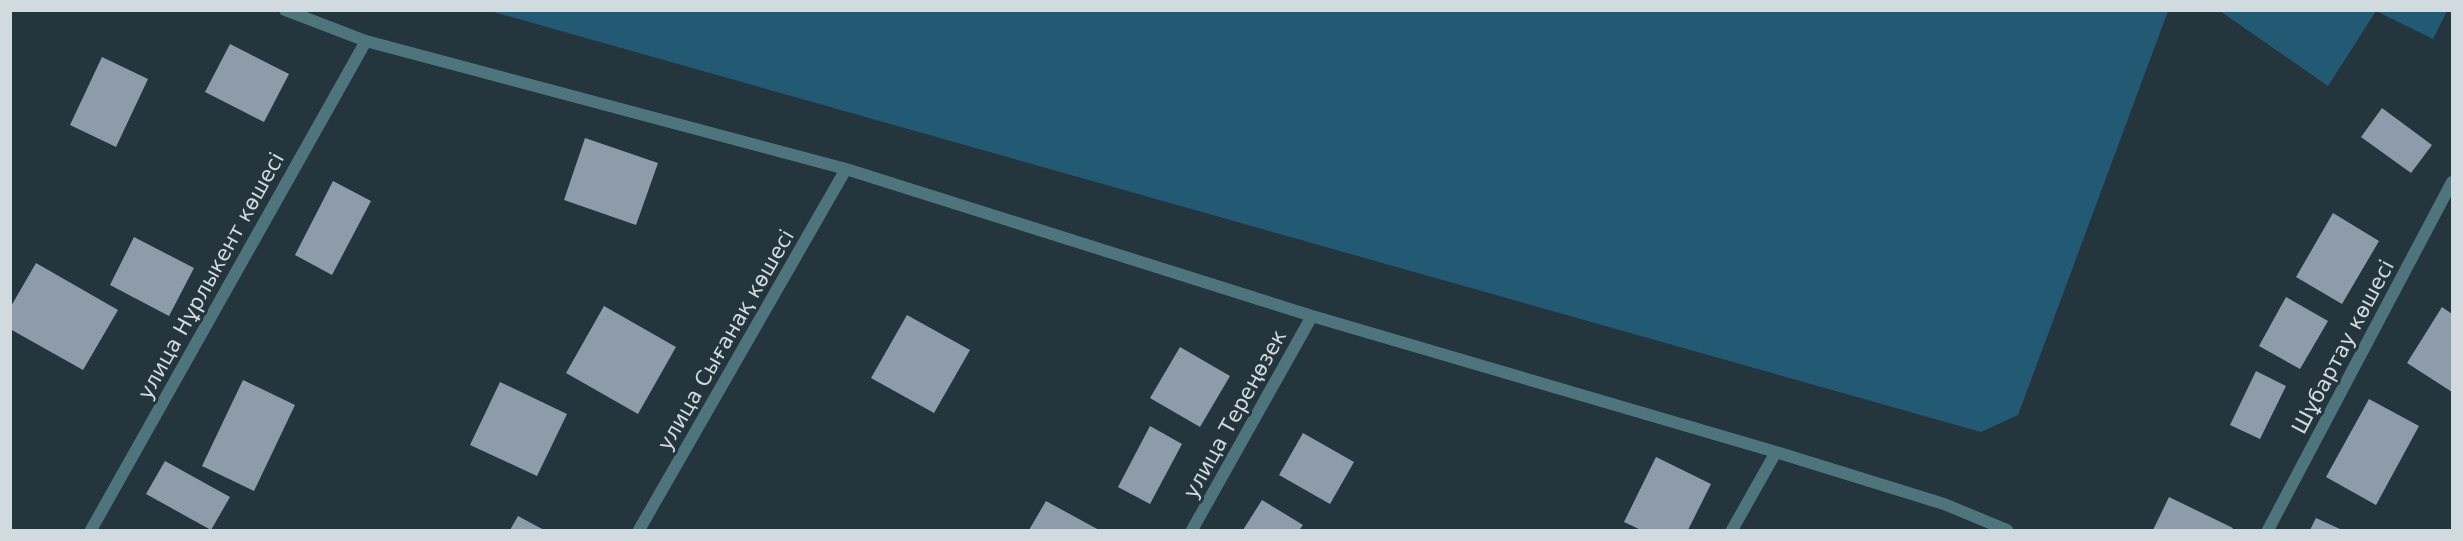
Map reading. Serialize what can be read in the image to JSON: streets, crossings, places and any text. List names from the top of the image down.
{
  "streets": {
    "street": [
      "улица Нұрлыкент көшесі",
      "улица Сығанақ көшесі",
      "Шұбартау көшесі",
      "улица Тереңөзек"
    ]
  }
}
